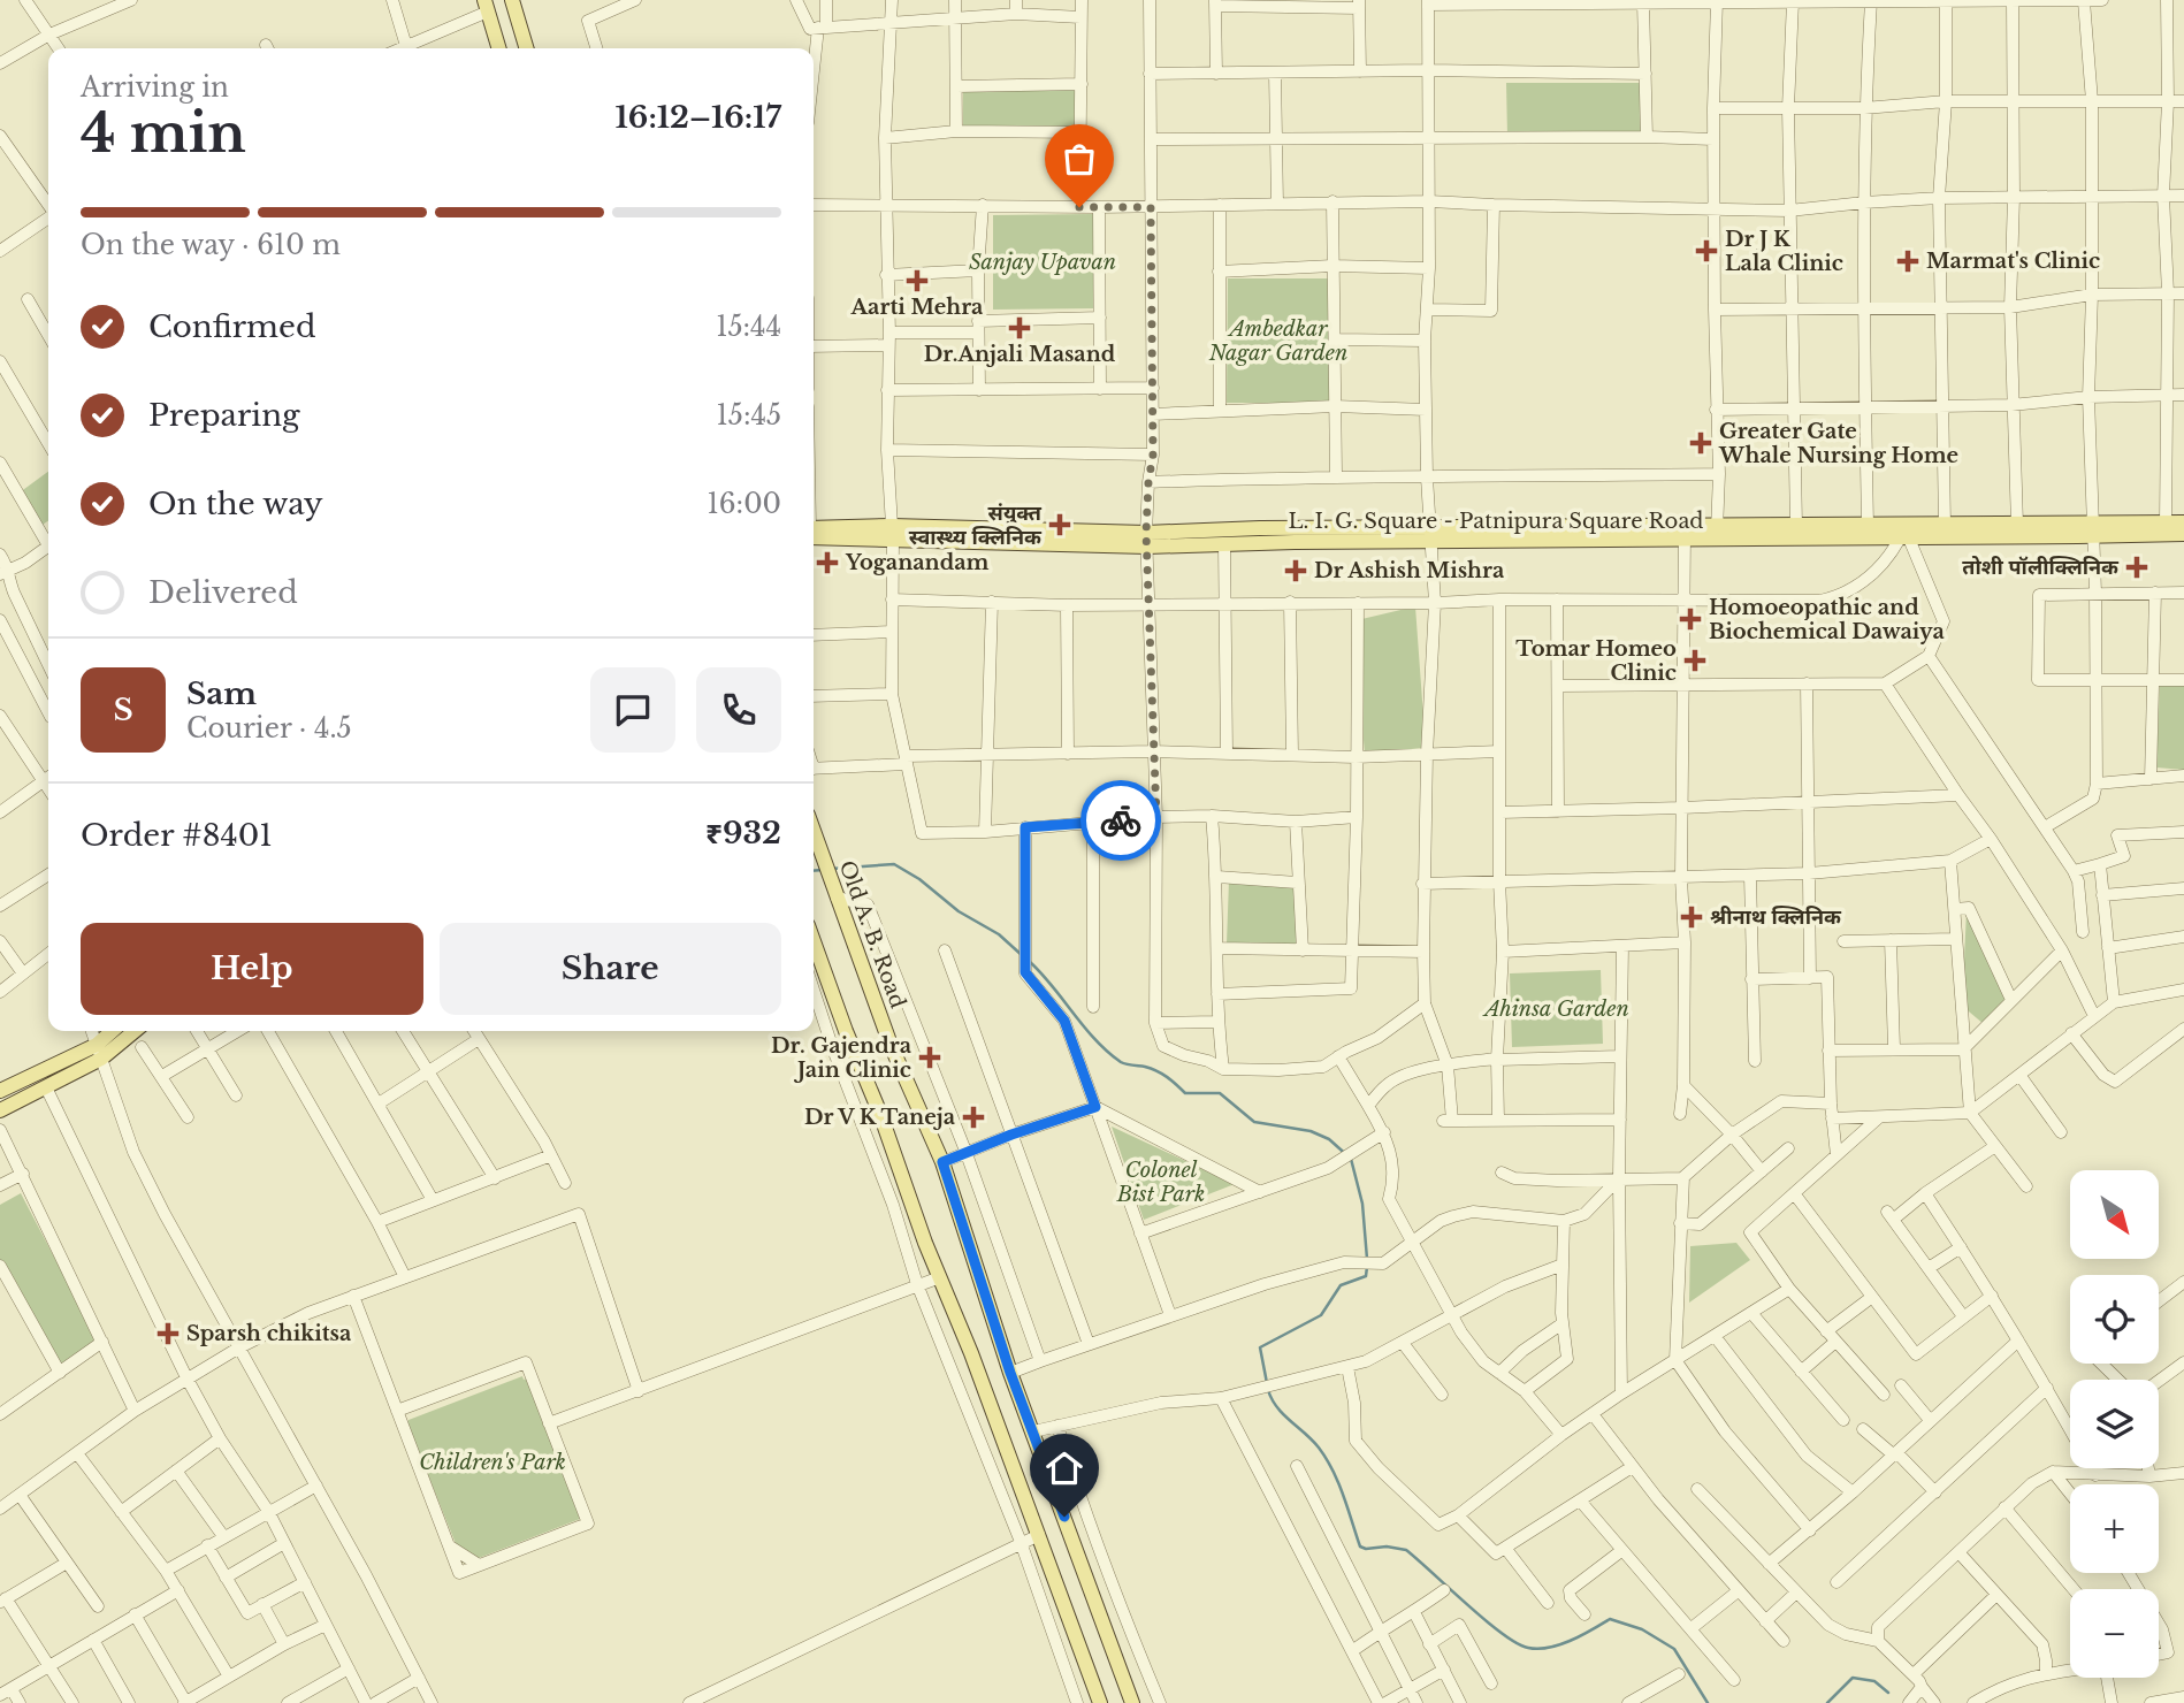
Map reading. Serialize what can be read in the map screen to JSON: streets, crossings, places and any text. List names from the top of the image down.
{
  "streets": {
    "main road": ["L. I. G. Square - Patnipura Square Road", "Old A. B. Road"]
  },
  "parks": [
    "Sanjay Upavan",
    "Ambedkar Nagar Garden",
    "Ahinsa Garden",
    "Colonel Bist Park",
    "Children's Park"
  ],
  "places": {
    "health": [
      "Dr J K Lala Clinic",
      "Marmat's Clinic",
      "Aarti Mehra",
      "Dr.Anjali Masand",
      "Greater Gate Whale Nursing Home",
      "संयुक्त स्वास्थ्य क्लिनिक",
      "Yoganandam",
      "तोशी पॉलीक्लिनिक",
      "Dr Ashish Mishra",
      "Homoeopathic and Biochemical Dawaiya",
      "Tomar Homeo Clinic",
      "श्रीनाथ क्लिनिक",
      "Dr. Gajendra Jain Clinic",
      "Dr V K Taneja",
      "Sparsh chikitsa"
    ]
  },
  "north": "bottom right",
  "page": {
    "heading": ["4 min", "Arriving in", "16:12–16:17"],
    "panel": [
      "Sam",
      "Courier · 4.5",
      "Order #8401",
      "₹932"
    ],
    "bar": "On the way · 610 m",
    "list": [
      ["Confirmed", "15:44"],
      ["Preparing", "15:45"],
      ["On the way", "16:00"],
      "Delivered"
    ],
    "round": "S",
    "buttons": ["Help", "Share"],
    "map_buttons": ["+", "−"]
  }
}
